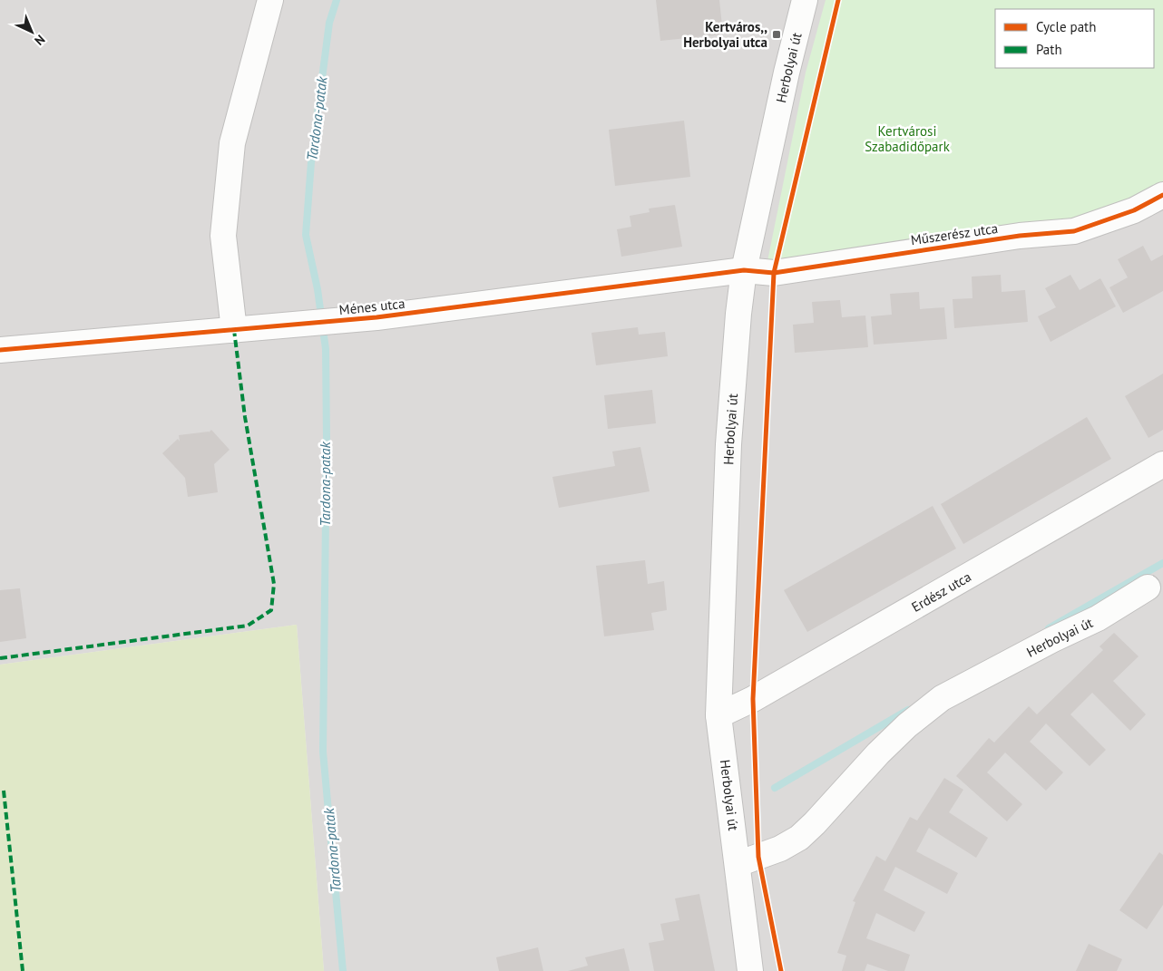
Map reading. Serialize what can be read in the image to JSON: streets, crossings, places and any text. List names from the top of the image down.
{
  "streets": {
    "street": [
      "Herbolyai út",
      "Műszerész utca",
      "Ménes utca",
      "Erdész utca"
    ]
  },
  "crossings": [
    ["Herbolyai út", "Műszerész utca"],
    ["Herbolyai út", "Ménes utca"],
    ["Herbolyai út", "Erdész utca"],
    ["Műszerész utca", "Ménes utca"]
  ],
  "water": ["Tardona-patak"],
  "parks": ["Kertvárosi Szabadidőpark"],
  "places": {
    "transit": ["Kertváros,, Herbolyai utca"]
  },
  "legend": ["Cycle path", "Path"],
  "north": "bottom right"
}
